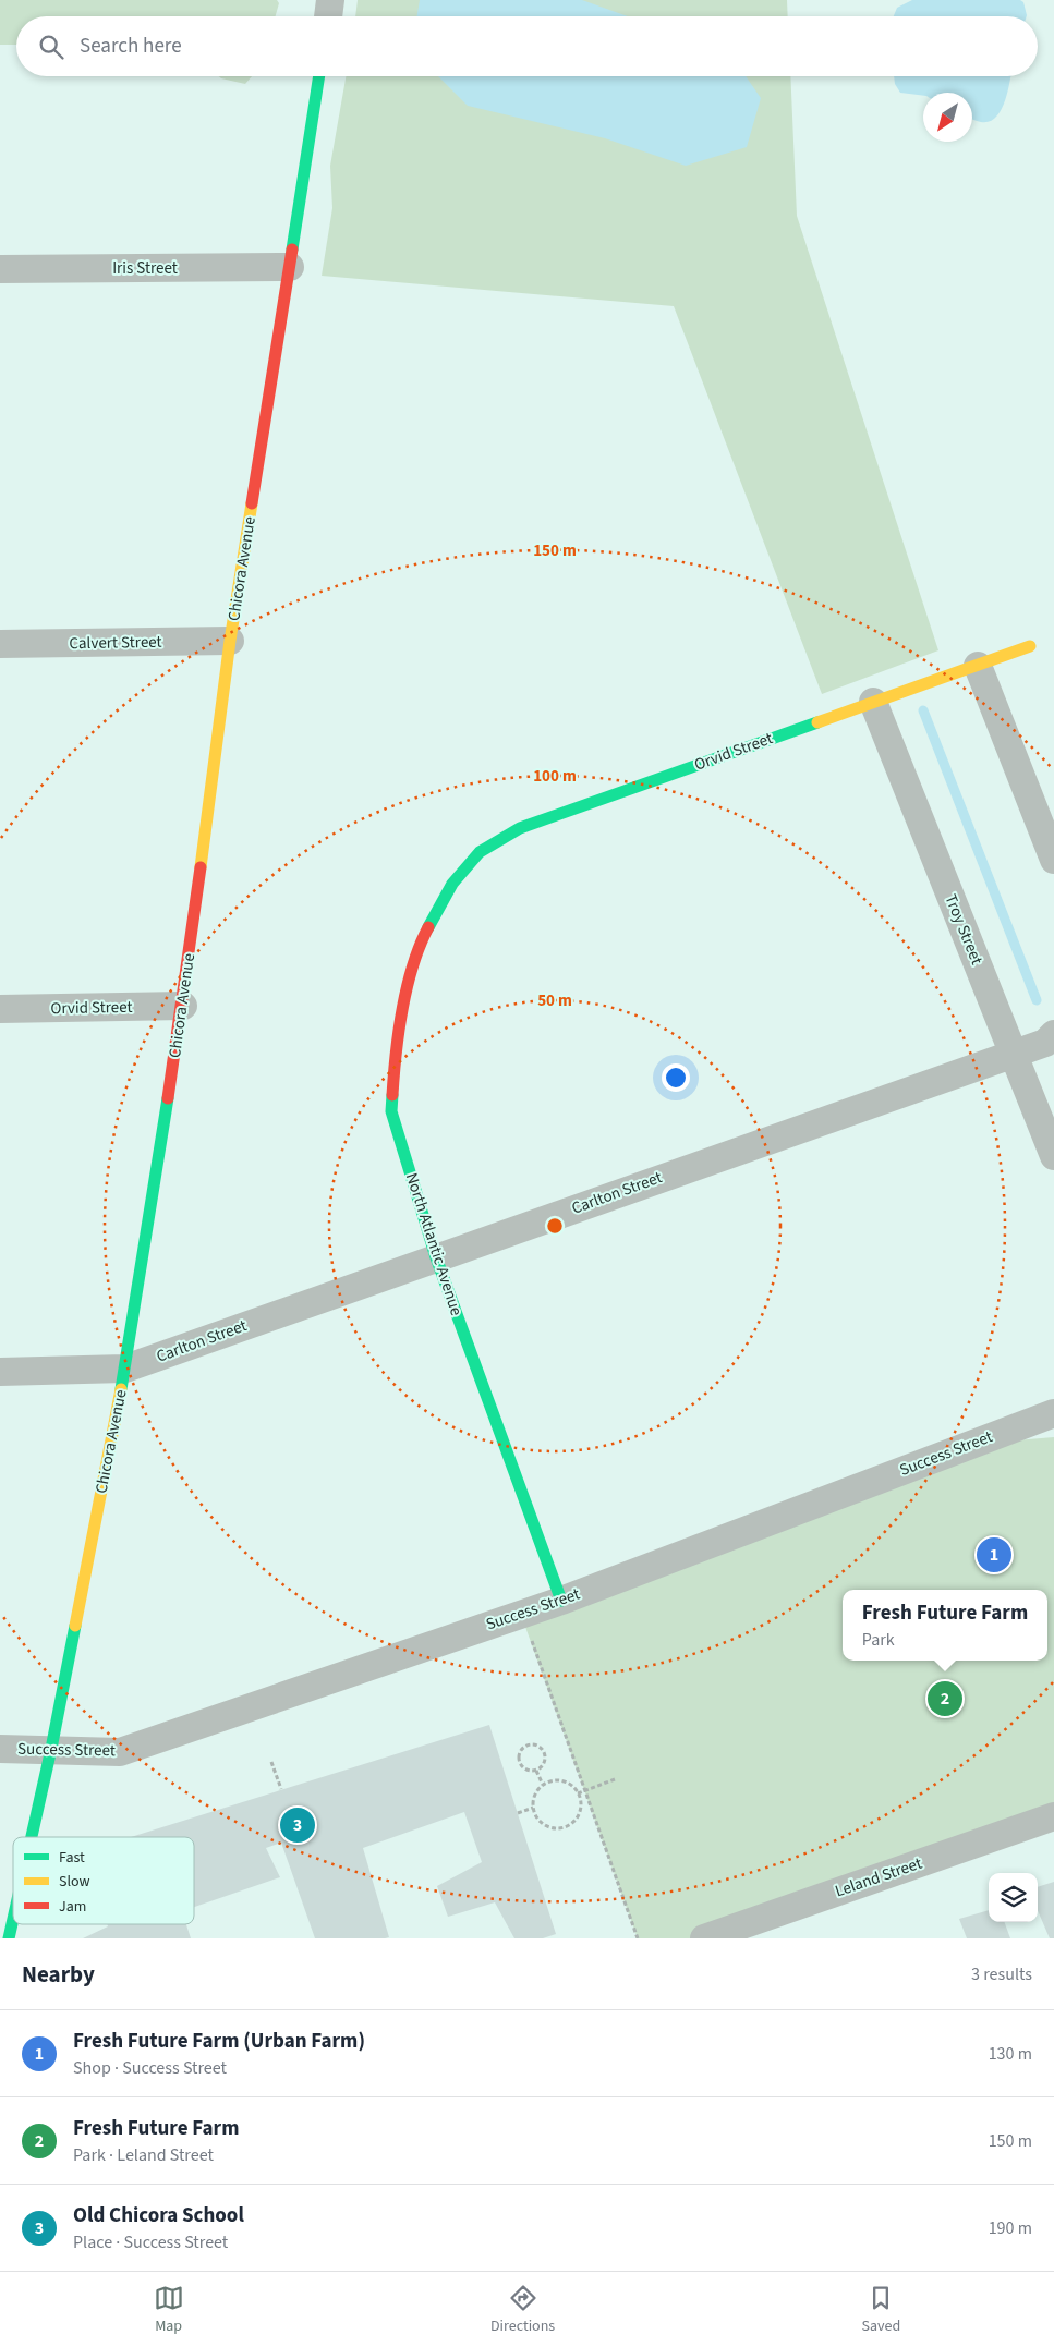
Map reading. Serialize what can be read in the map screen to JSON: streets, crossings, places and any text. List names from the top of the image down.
{
  "streets": {
    "street": [
      "Iris Street",
      "Chicora Avenue",
      "Calvert Street",
      "Orvid Street",
      "Troy Street",
      "Carlton Street",
      "North Atlantic Avenue",
      "Success Street",
      "Leland Street"
    ]
  },
  "crossings": [
    ["Iris Street", "Chicora Avenue"],
    ["Chicora Avenue", "Calvert Street"],
    ["Chicora Avenue", "Orvid Street"],
    ["Chicora Avenue", "Carlton Street"],
    ["Chicora Avenue", "Success Street"],
    ["Orvid Street", "Troy Street"],
    ["Orvid Street", "North Atlantic Avenue"],
    ["Troy Street", "Carlton Street"],
    ["Carlton Street", "North Atlantic Avenue"],
    ["North Atlantic Avenue", "Success Street"]
  ],
  "legend": ["Fast", "Slow", "Jam"],
  "north": "bottom left",
  "page": {
    "search": "Search here",
    "pins": ["1", "2", "3"],
    "popup": ["Fresh Future Farm", "Park"],
    "heading": ["Nearby", "3 results"],
    "list": [
      {
        "mark": "1",
        "name": "Fresh Future Farm (Urban Farm)",
        "note": "Shop · Success Street",
        "value": "130 m"
      },
      {
        "mark": "2",
        "name": "Fresh Future Farm",
        "note": "Park · Leland Street",
        "value": "150 m"
      },
      {
        "mark": "3",
        "name": "Old Chicora School",
        "note": "Place · Success Street",
        "value": "190 m"
      }
    ],
    "nav": ["Map", "Directions", "Saved"]
  },
  "rings": ["150 m", "100 m", "50 m"]
}
